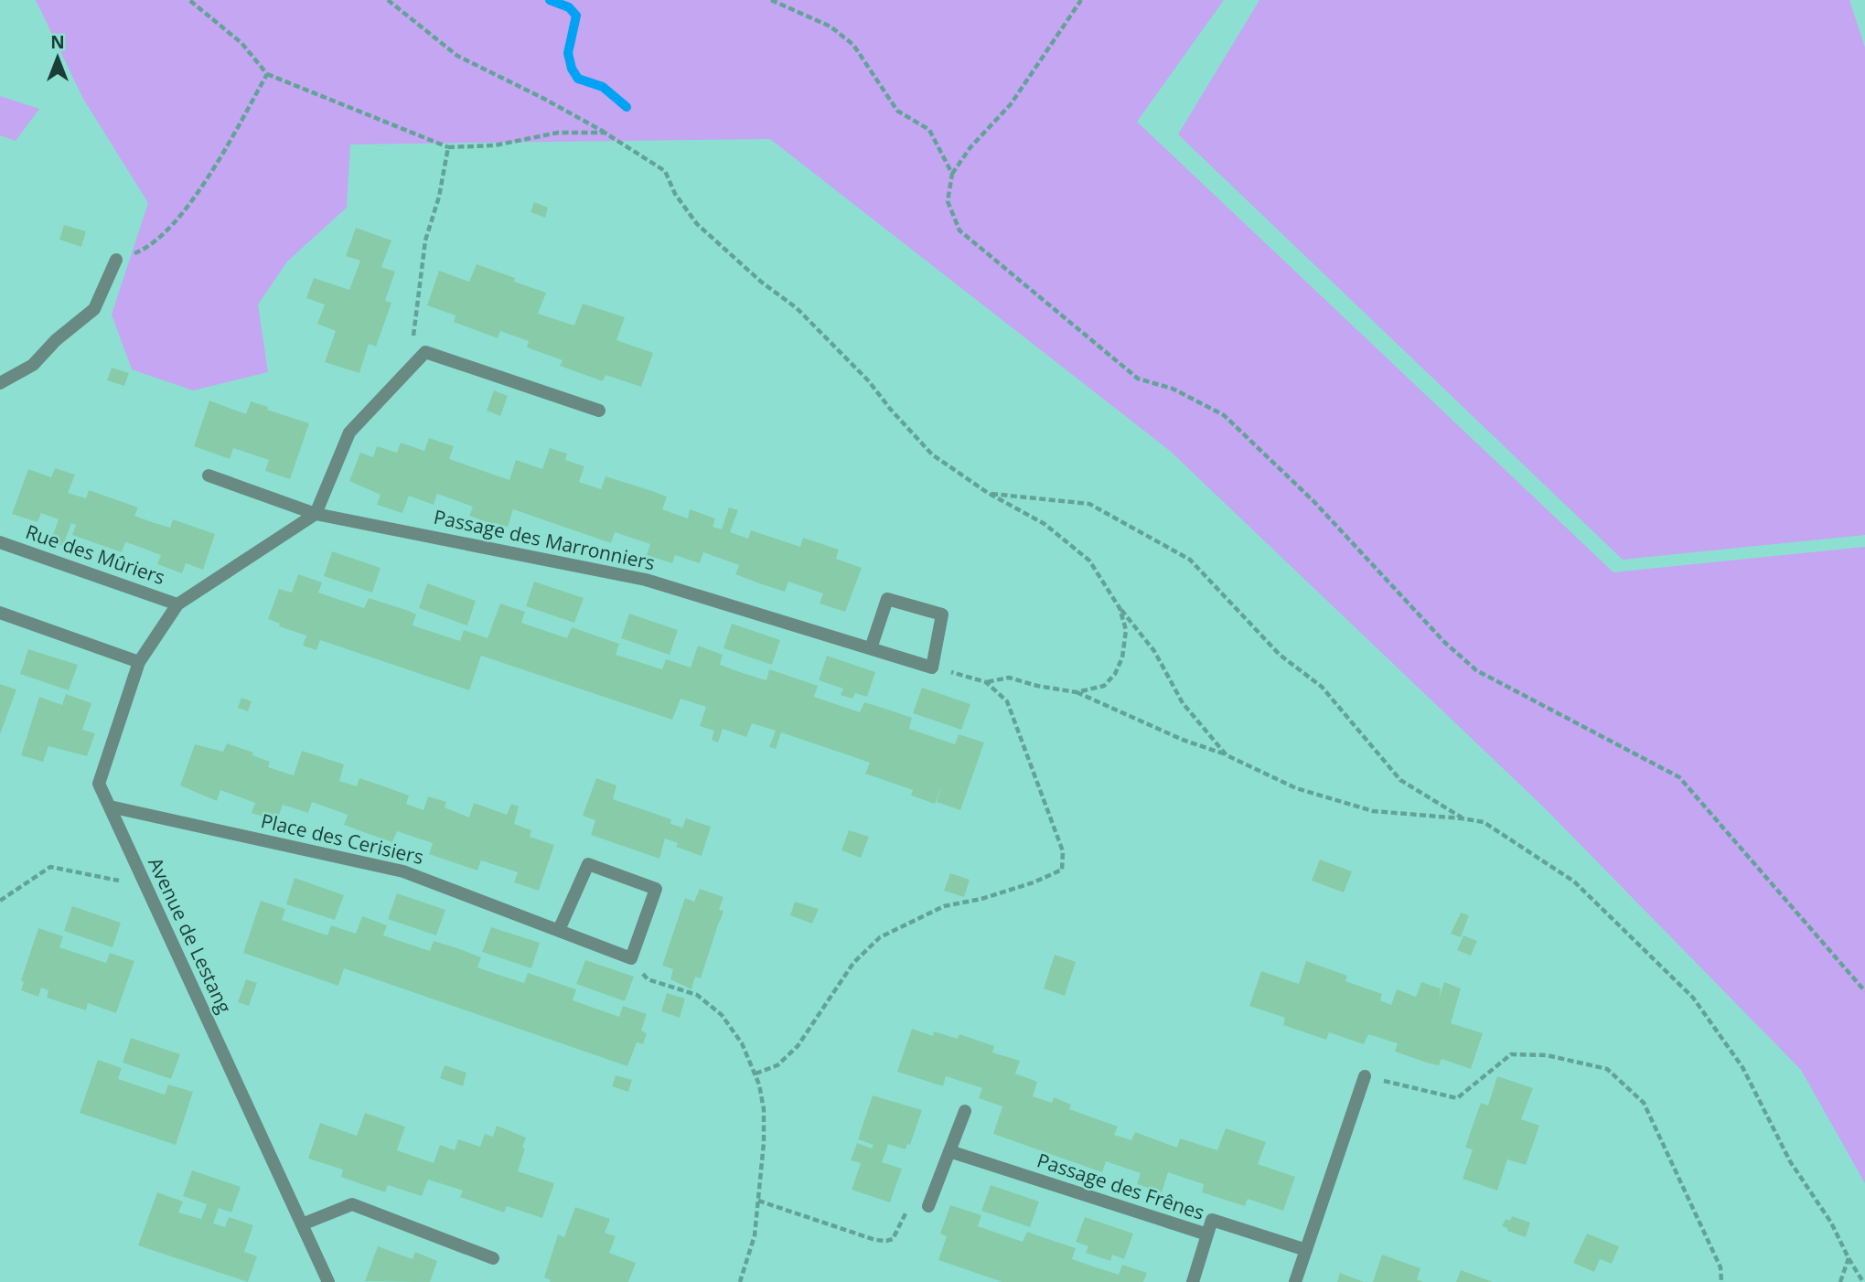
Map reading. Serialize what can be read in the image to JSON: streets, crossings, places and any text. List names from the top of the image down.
{
  "streets": {
    "street": [
      "Passage des Marronniers",
      "Rue des Mûriers",
      "Place des Cerisiers",
      "Avenue de Lestang",
      "Passage des Frênes"
    ]
  },
  "crossings": [
    ["Rue des Mûriers", "Avenue de Lestang"],
    ["Place des Cerisiers", "Avenue de Lestang"]
  ],
  "north": "top"
}
